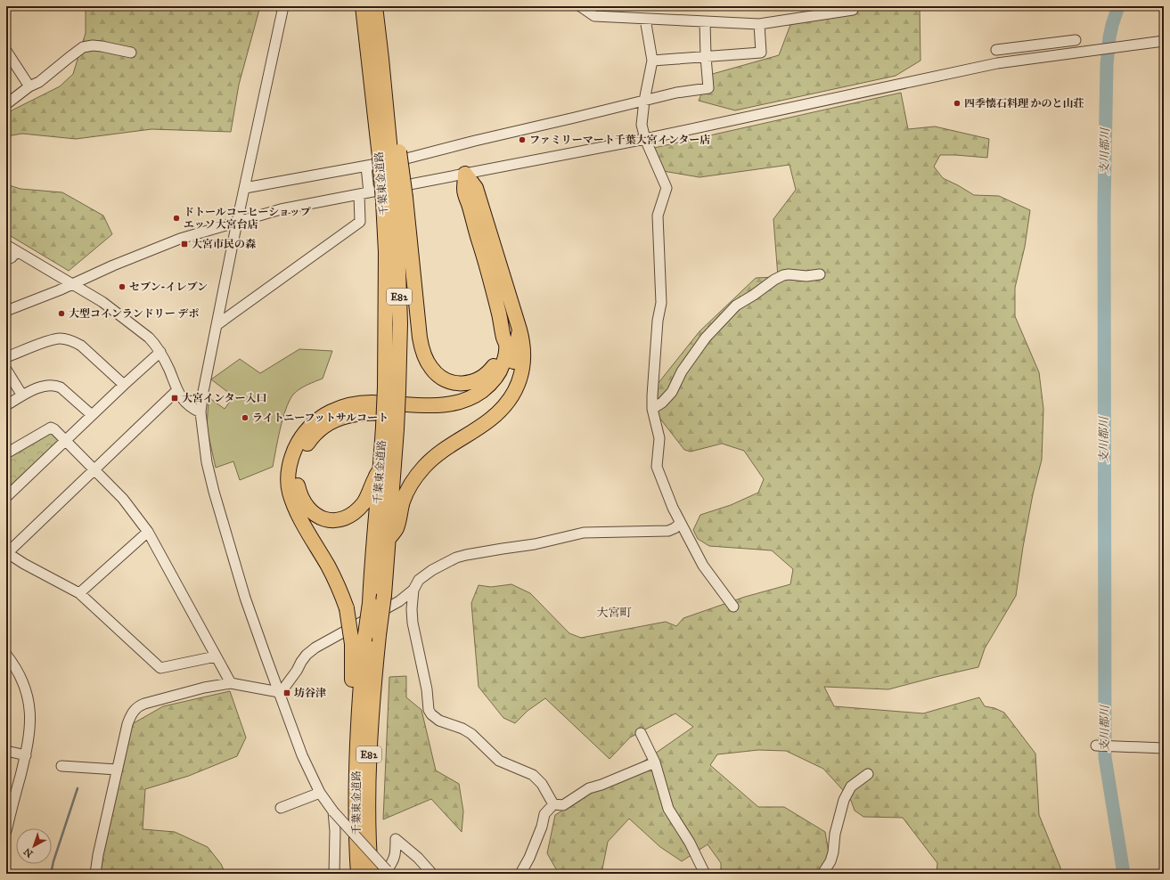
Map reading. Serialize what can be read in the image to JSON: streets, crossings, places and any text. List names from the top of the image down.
{
  "streets": {
    "highway": ["千葉東金道路", "E82"]
  },
  "districts": ["大宮町"],
  "water": ["支川都川"],
  "places": {
    "other": [
      "四季懐石料理 かのと山荘",
      "ファミリーマート千葉大宮インター店",
      "ドトールコーヒーショップ エッソ大宮台店",
      "セブン-イレブン",
      "大型コインランドリー デポ",
      "ライトニーフットサルコート"
    ],
    "transit": ["大宮市民の森", "大宮インター入口", "坊谷津"]
  },
  "north": "bottom left"
}
